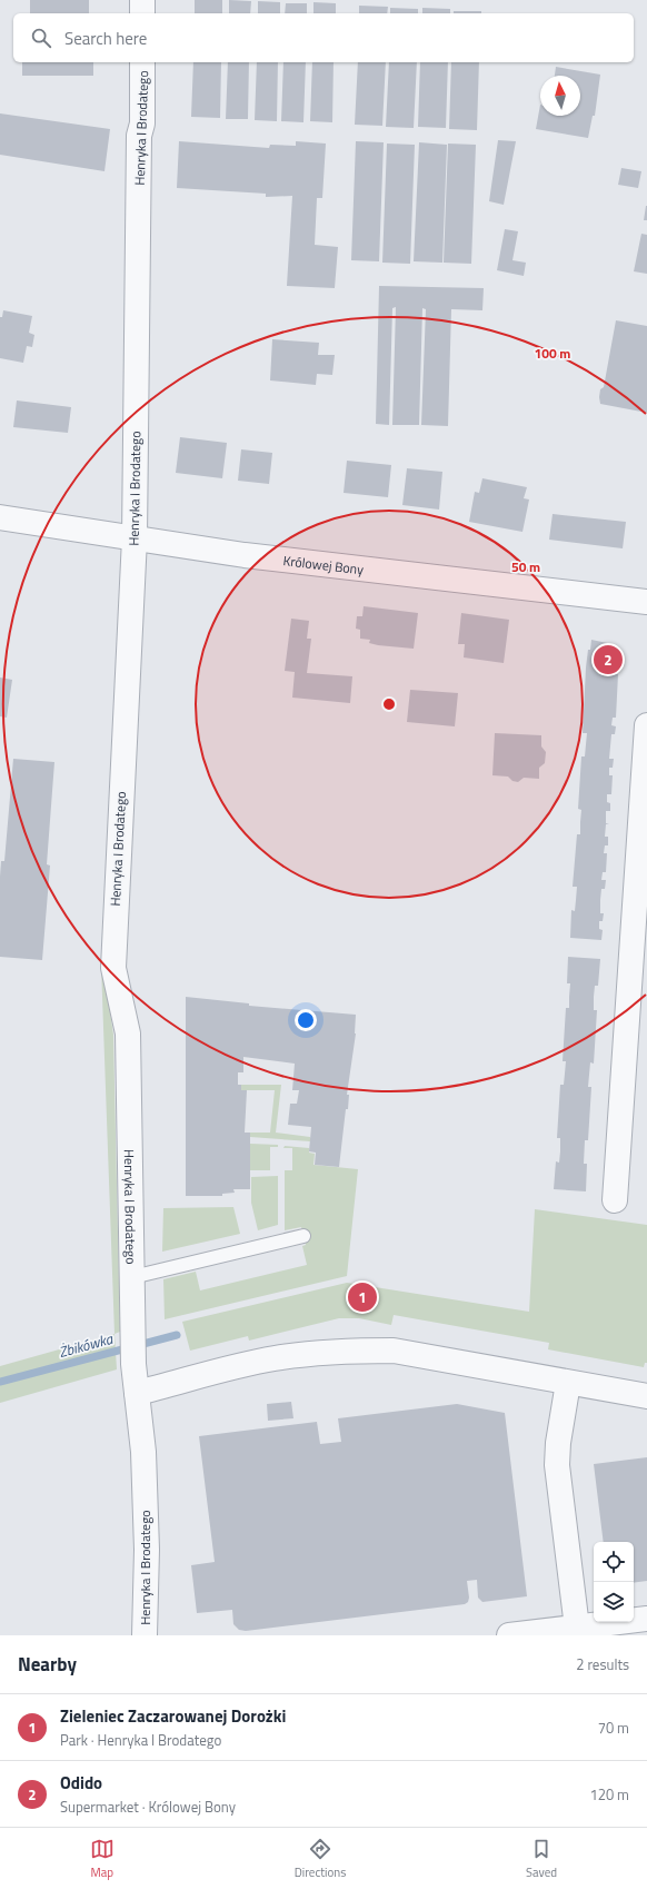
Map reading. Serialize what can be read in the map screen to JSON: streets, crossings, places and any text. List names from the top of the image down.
{
  "streets": {
    "street": ["Henryka I Brodatego", "Królowej Bony"]
  },
  "crossings": [
    ["Henryka I Brodatego", "Królowej Bony"]
  ],
  "water": ["Żbikówka"],
  "north": "top",
  "page": {
    "search": "Search here",
    "pins": ["2", "1"],
    "heading": ["Nearby", "2 results"],
    "list": [
      {
        "mark": "1",
        "name": "Zieleniec Zaczarowanej Dorożki",
        "note": "Park · Henryka I Brodatego",
        "value": "70 m"
      },
      {
        "mark": "2",
        "name": "Odido",
        "note": "Supermarket · Królowej Bony",
        "value": "120 m"
      }
    ],
    "nav": ["Map", "Directions", "Saved"]
  },
  "rings": ["100 m", "50 m"]
}
